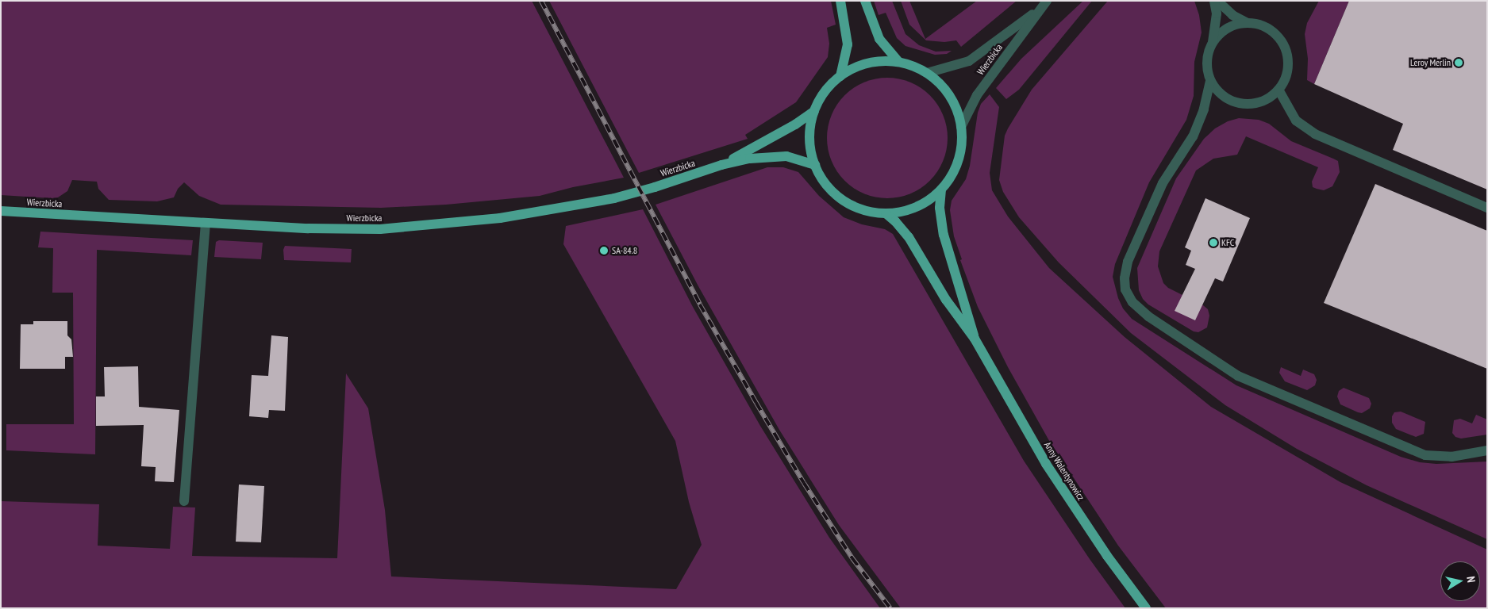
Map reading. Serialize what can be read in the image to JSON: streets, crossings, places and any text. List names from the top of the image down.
{
  "streets": {
    "main road": ["Wierzbicka", "Anny Walentynowicz"]
  },
  "places": ["Leroy Merlin", "KFC", "SA-84.8"],
  "north": "right"
}
